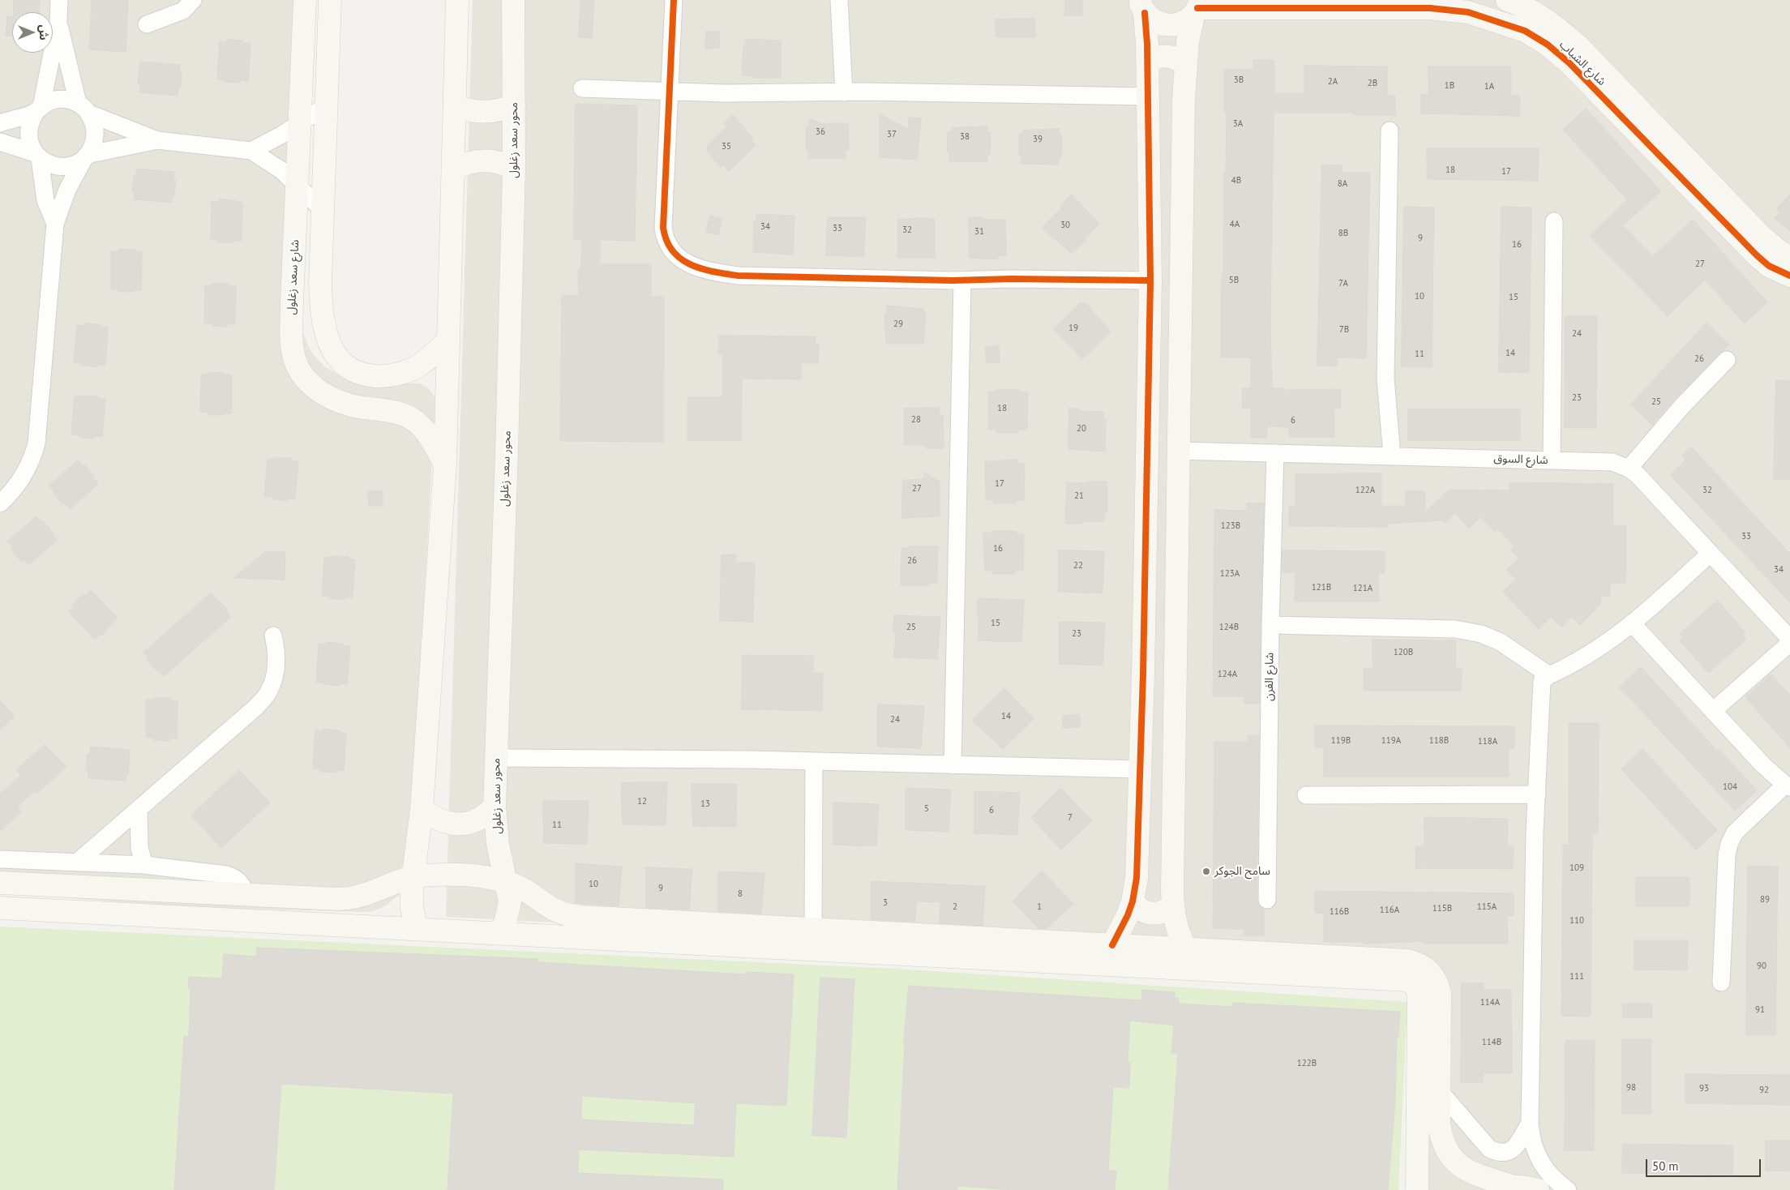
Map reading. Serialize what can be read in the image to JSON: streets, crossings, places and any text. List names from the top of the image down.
{
  "streets": {
    "main road": ["شارع الشباب", "محور سعد زغلول", "شارع سعد زغلول"],
    "street": ["شارع السوق", "شارع الفرن"]
  },
  "crossings": [
    ["شارع السوق", "شارع الفرن"]
  ],
  "places": ["سامح الجوكر"],
  "house_numbers": [
    "3B",
    "2A",
    "2B",
    "1B",
    "1A",
    "3A",
    "36",
    "37",
    "38",
    "39",
    "35",
    "18",
    "17",
    "4B",
    "8A",
    "4A",
    "30",
    "34",
    "33",
    "32",
    "31",
    "8B",
    "9",
    "16",
    "27",
    "5B",
    "7A",
    "10",
    "15",
    "29",
    "19",
    "7B",
    "24",
    "14",
    "11",
    "26",
    "23",
    "25",
    "18",
    "28",
    "6",
    "20",
    "17",
    "27",
    "122A",
    "32",
    "21",
    "123B",
    "33",
    "16",
    "26",
    "22",
    "34",
    "123A",
    "121B",
    "121A",
    "15",
    "25",
    "124B",
    "23",
    "120B",
    "124A",
    "14",
    "24",
    "119B",
    "119A",
    "118B",
    "118A",
    "104",
    "12",
    "13",
    "5",
    "6",
    "7",
    "11",
    "109",
    "10",
    "9",
    "8",
    "89",
    "3",
    "2",
    "1",
    "115A",
    "115B",
    "116A",
    "116B",
    "110",
    "90",
    "111",
    "114A",
    "91",
    "114B",
    "122B",
    "98",
    "93",
    "92"
  ],
  "scale_bar": "50 m",
  "north": "right"
}
